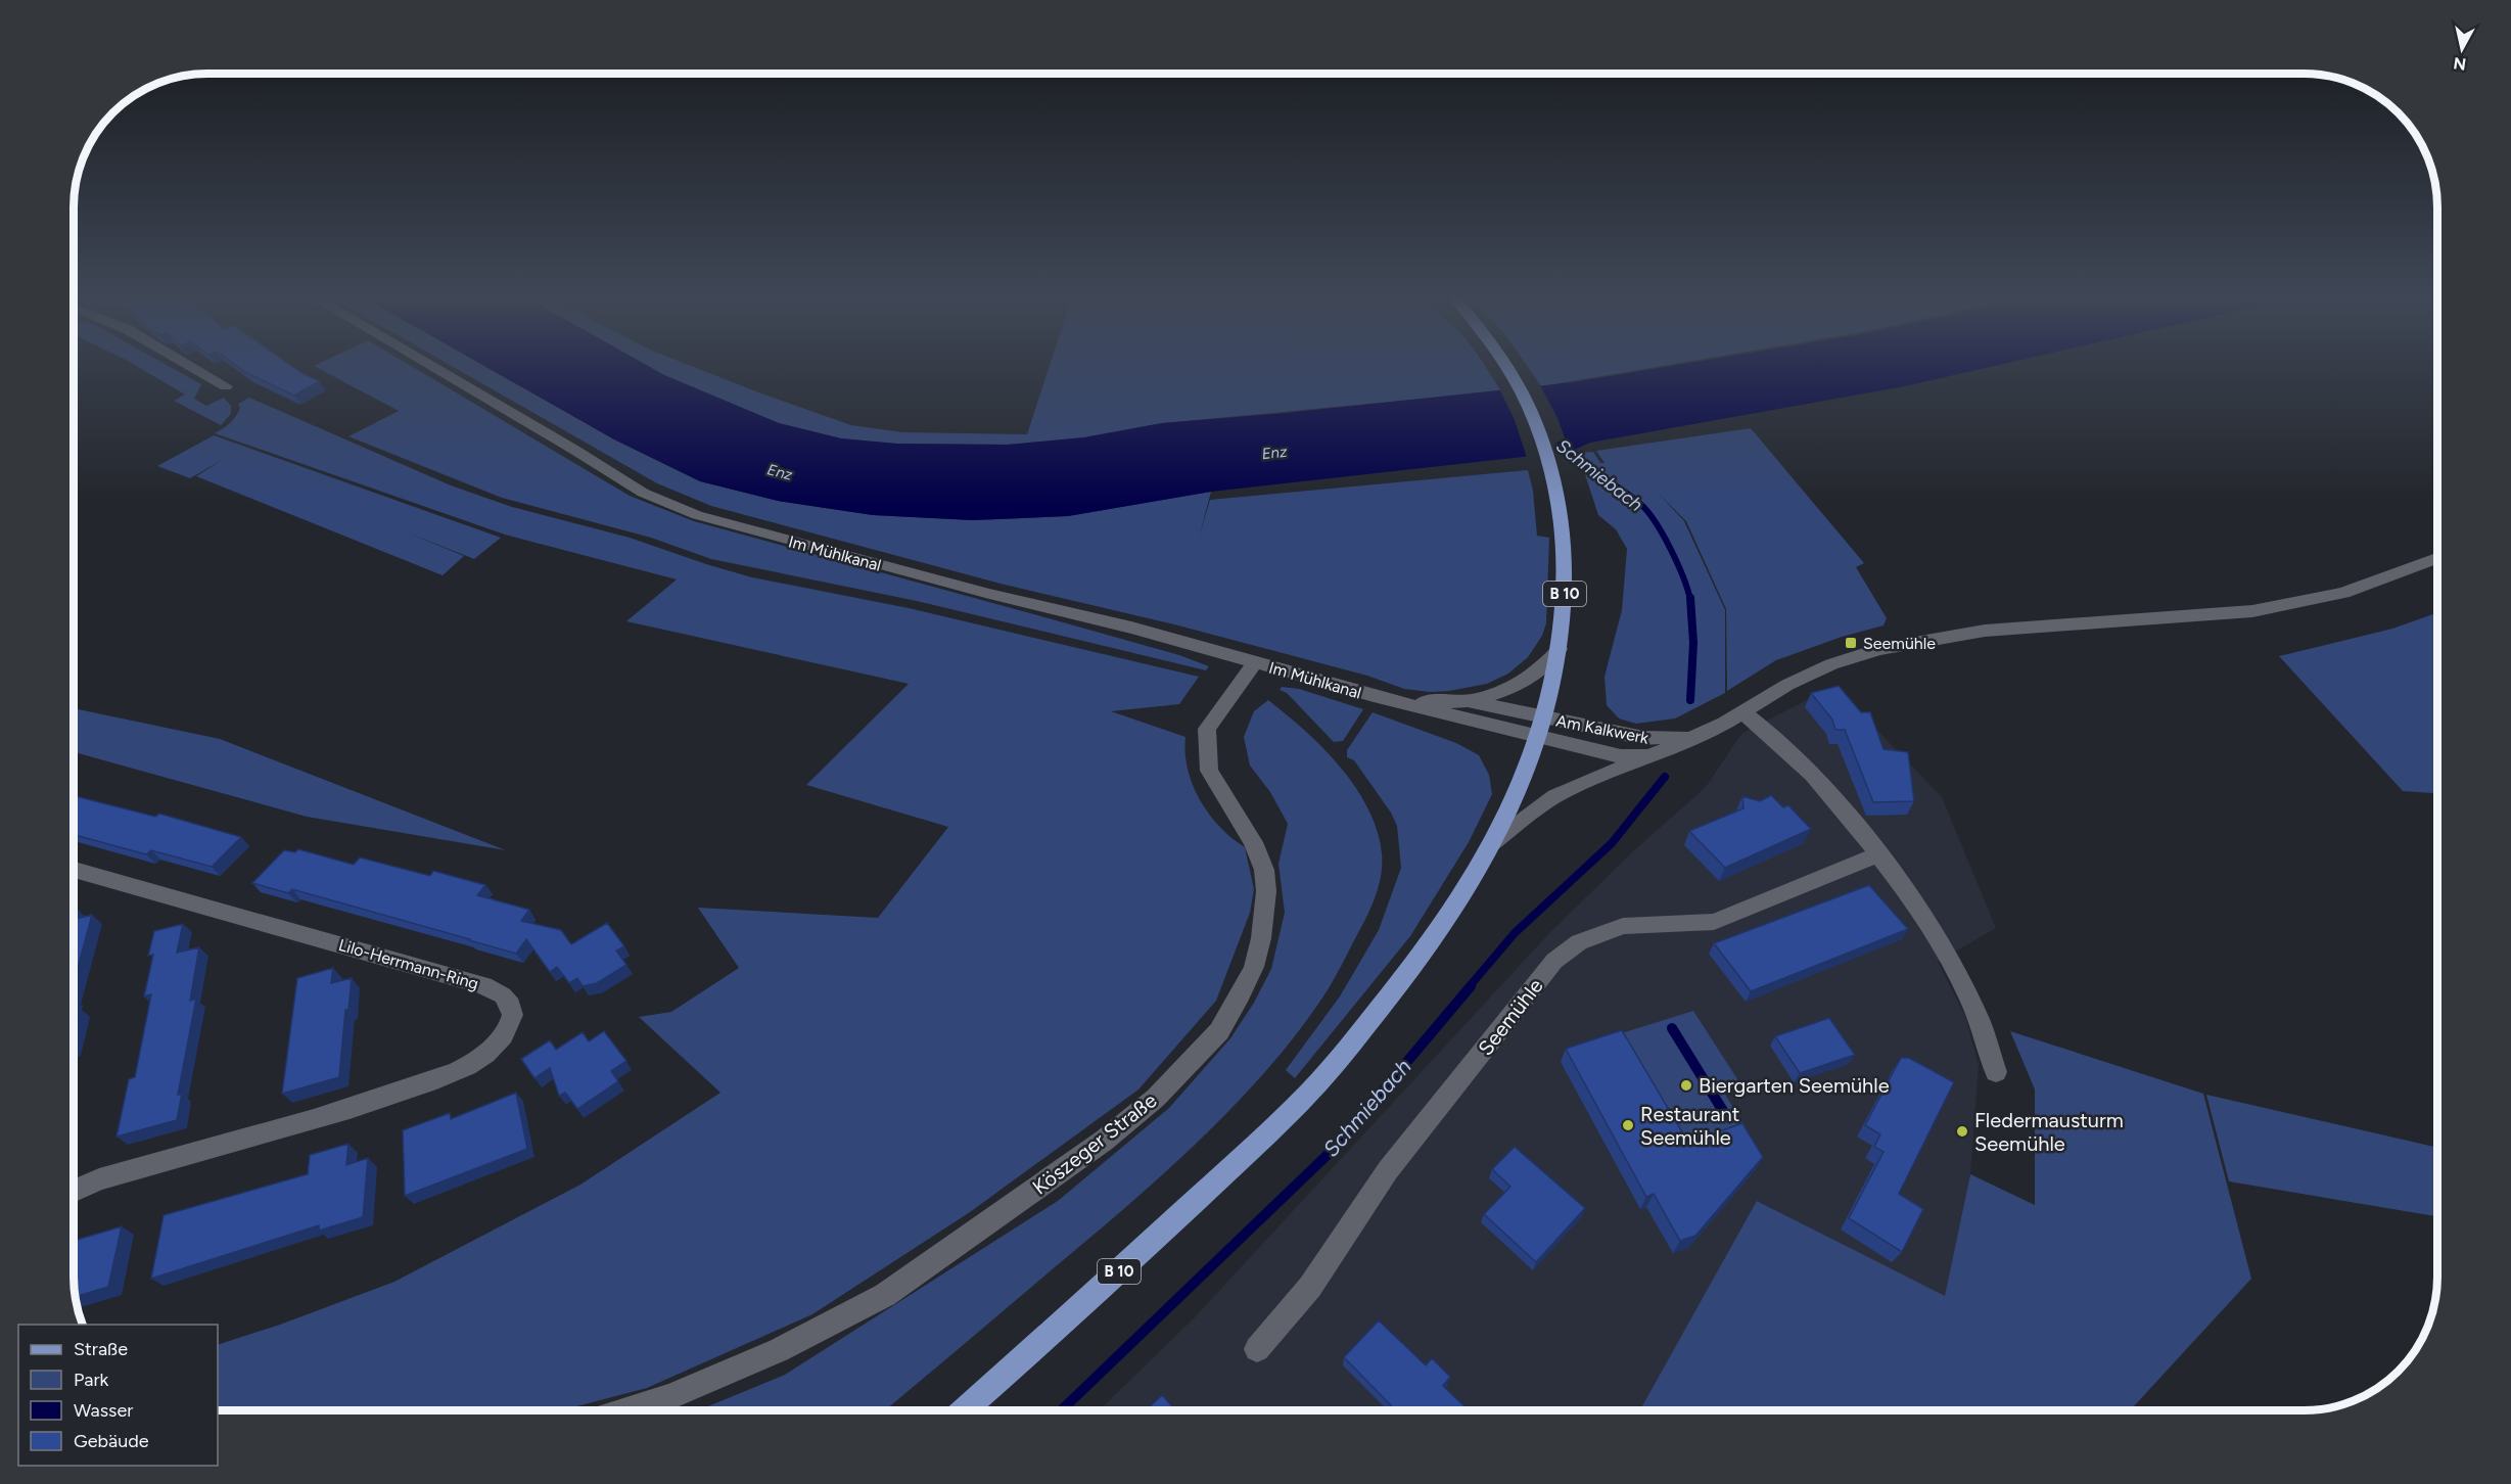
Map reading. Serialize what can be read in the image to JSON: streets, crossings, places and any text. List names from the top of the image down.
{
  "streets": {
    "main road": ["B 10"],
    "street": [
      "Im Mühlkanal",
      "Am Kalkwerk",
      "Lilo-Herrmann-Ring",
      "Seemühle",
      "Köszeger Straße"
    ]
  },
  "crossings": [
    ["Im Mühlkanal", "B 10"],
    ["Im Mühlkanal", "Am Kalkwerk"],
    ["Im Mühlkanal", "Köszeger Straße"],
    ["B 10", "Am Kalkwerk"]
  ],
  "water": ["Enz", "Schmiebach"],
  "places": {
    "transit": ["Seemühle"],
    "other": ["Biergarten Seemühle", "Restaurant Seemühle", "Fledermausturm Seemühle"]
  },
  "legend": [
    "Straße",
    "Park",
    "Wasser",
    "Gebäude"
  ],
  "north": "bottom"
}
